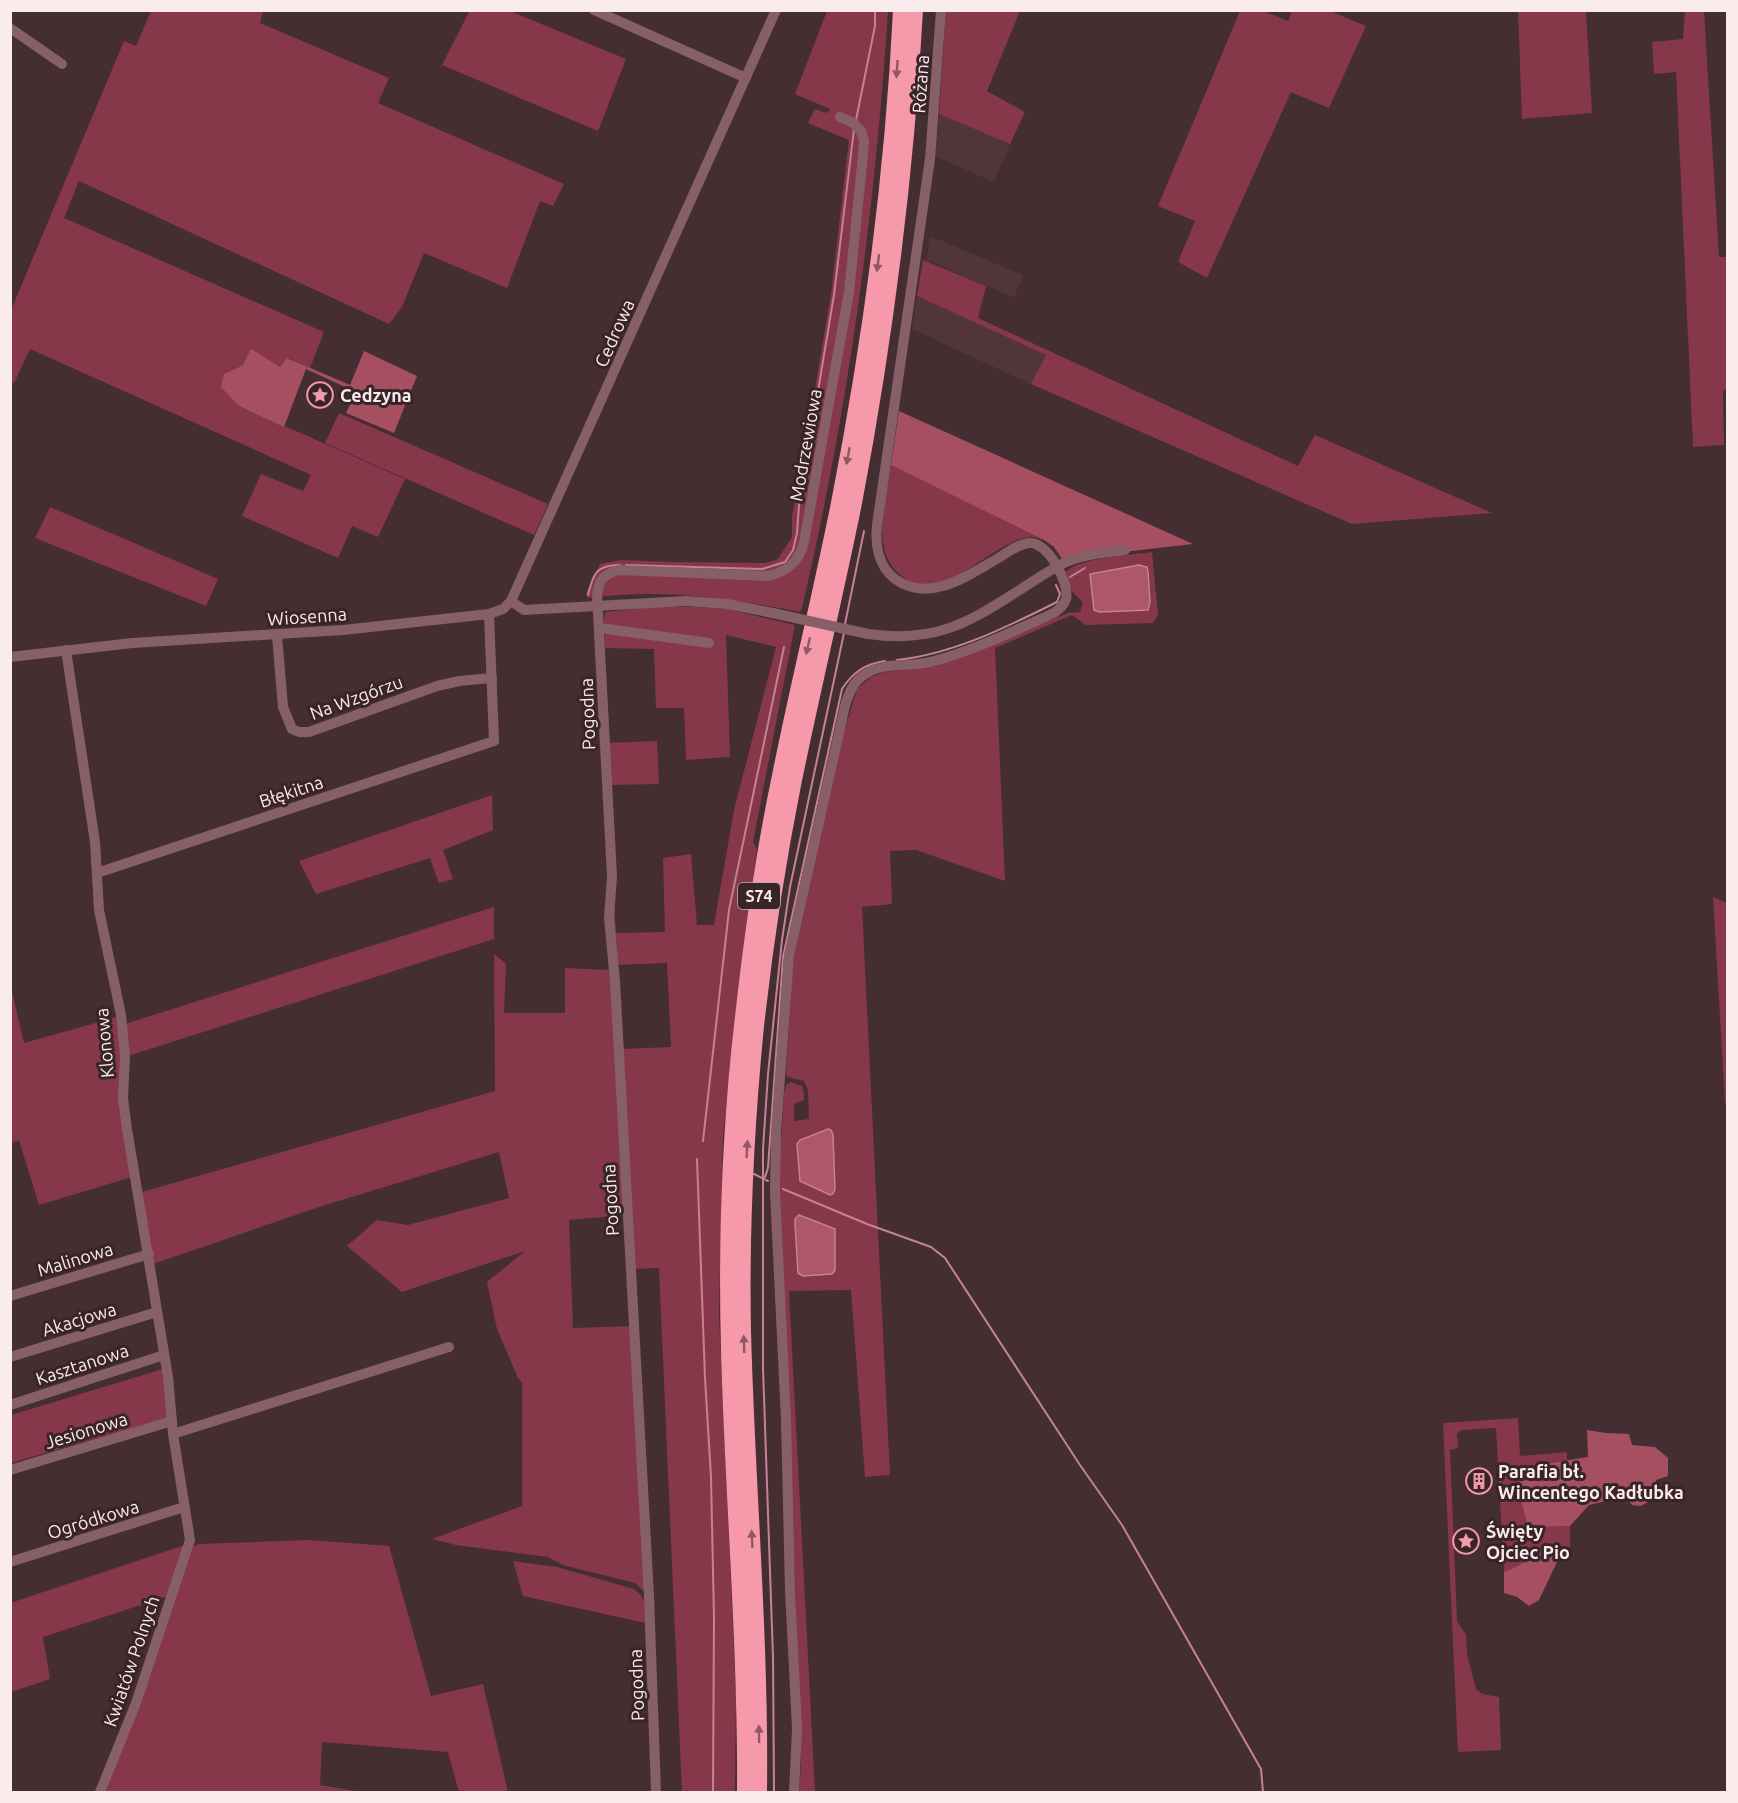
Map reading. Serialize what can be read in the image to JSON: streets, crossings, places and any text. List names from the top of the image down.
{
  "streets": {
    "highway": ["S74"],
    "street": [
      "Różana",
      "Cedrowa",
      "Modrzewiowa",
      "Wiosenna",
      "Na Wzgórzu",
      "Pogodna",
      "Błękitna",
      "Klonowa",
      "Malinowa",
      "Akacjowa",
      "Kasztanowa",
      "Jesionowa",
      "Ogródkowa",
      "Kwiatów Polnych"
    ]
  },
  "crossings": [
    ["Cedrowa", "Wiosenna"],
    ["Modrzewiowa", "Pogodna"],
    ["Wiosenna", "Na Wzgórzu"],
    ["Wiosenna", "Klonowa"],
    ["Na Wzgórzu", "Błękitna"],
    ["Błękitna", "Klonowa"],
    ["Klonowa", "Malinowa"],
    ["Klonowa", "Akacjowa"],
    ["Klonowa", "Kasztanowa"],
    ["Klonowa", "Jesionowa"],
    ["Klonowa", "Ogródkowa"],
    ["Klonowa", "Kwiatów Polnych"]
  ],
  "places": {
    "place": ["Cedzyna", "Święty Ojciec Pio"],
    "building": ["Parafia bł. Wincentego Kadłubka"]
  }
}
